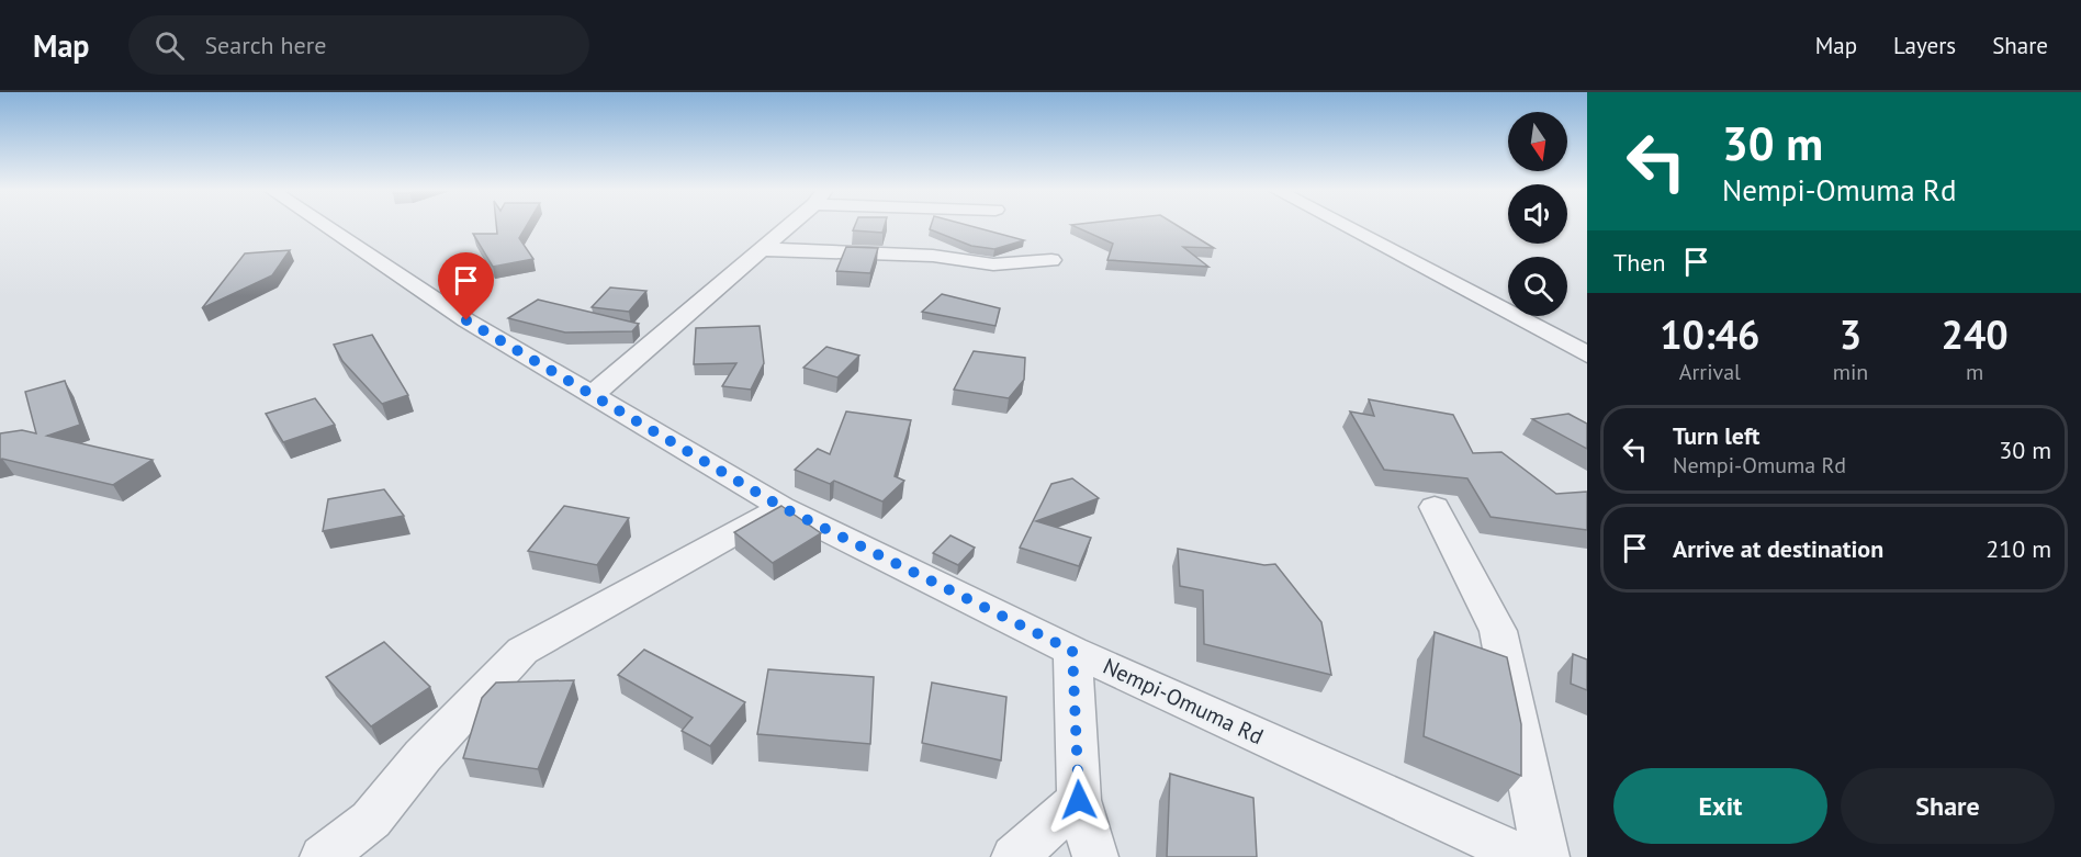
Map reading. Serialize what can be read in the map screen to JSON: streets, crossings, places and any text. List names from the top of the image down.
{
  "streets": {
    "street": ["Nempi-Omuma Rd"]
  },
  "north": "bottom",
  "page": {
    "header": "Map",
    "search": "Search here",
    "nav": ["Map", "Layers", "Share"],
    "turn": ["30 m", "Nempi-Omuma Rd"],
    "then": "Then",
    "eta": [
      "10:46",
      "Arrival",
      "3",
      "min",
      "240",
      "m"
    ],
    "list": [
      {
        "name": "Turn left",
        "note": "Nempi-Omuma Rd",
        "value": "30 m"
      },
      {
        "name": "Arrive at destination",
        "value": "210 m"
      }
    ],
    "buttons": ["Exit", "Share"]
  }
}
